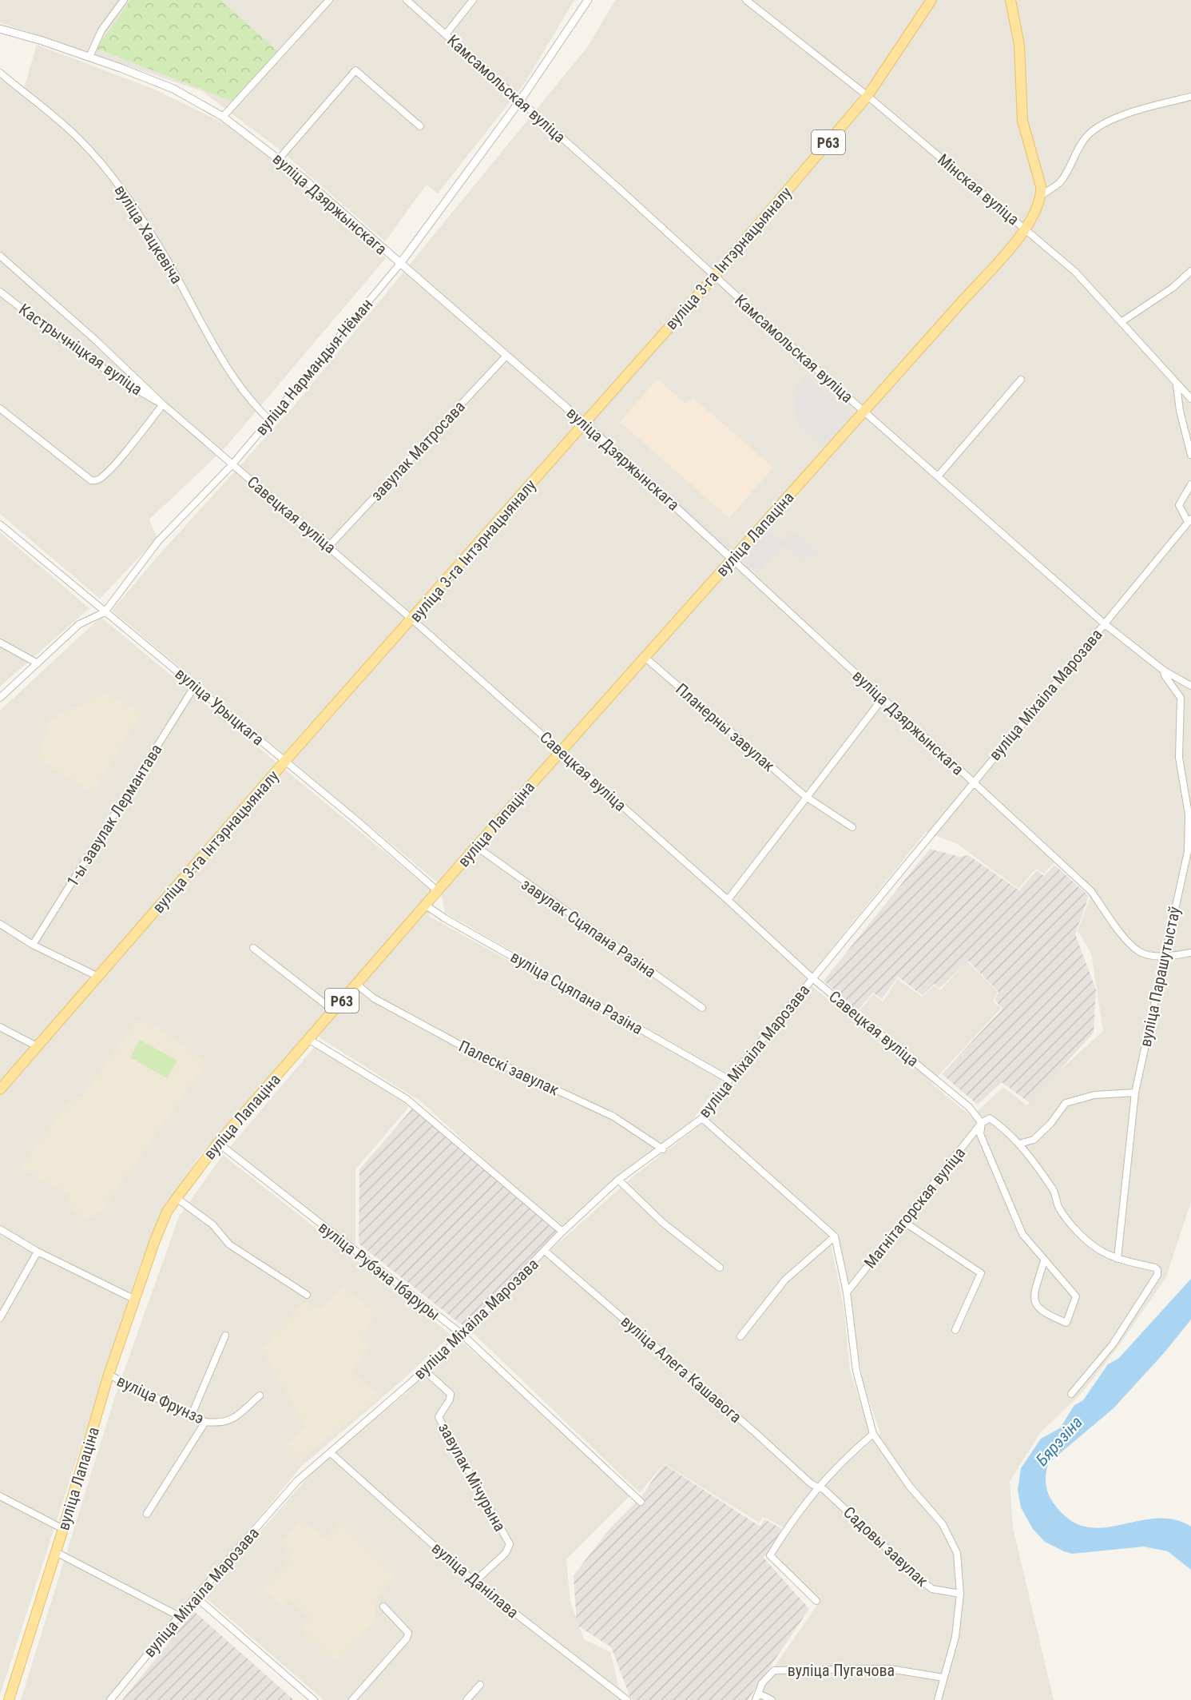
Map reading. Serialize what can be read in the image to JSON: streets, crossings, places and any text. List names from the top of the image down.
{
  "streets": {
    "main road": ["Р63", "вуліца 3-га Інтэрнацыяналу", "вуліца Лапаціна"],
    "street": [
      "Камсамольская вуліца",
      "Мінская вуліца",
      "вуліца Дзяржынскага",
      "вуліца Хацкевіча",
      "Кастрычніцкая вуліца",
      "вуліца Нармандыя-Нёман",
      "завулак Матросава",
      "Савецкая вуліца",
      "вуліца Міхаіла Марозава",
      "вуліца Урыцкага",
      "Планерны завулак",
      "1-ы завулак Лермантава",
      "завулак Сцяпана Разіна",
      "вуліца Парашутыстаў",
      "вуліца Сцяпана Разіна",
      "Палескі завулак",
      "Магнітагорская вуліца",
      "вуліца Рубэна Ібаруры",
      "вуліца Алега Кашавога",
      "вуліца Фрунзэ",
      "завулак Мічурына",
      "Садовы завулак",
      "вуліца Данілава",
      "вуліца Пугачова"
    ]
  },
  "crossings": [
    ["Камсамольская вуліца", "вуліца 3-га Інтэрнацыяналу"],
    ["Камсамольская вуліца", "вуліца Нармандыя-Нёман"],
    ["Камсамольская вуліца", "вуліца Лапаціна"],
    ["Камсамольская вуліца", "вуліца Міхаіла Марозава"],
    ["Камсамольская вуліца", "вуліца Парашутыстаў"],
    ["Мінская вуліца", "вуліца 3-га Інтэрнацыяналу"],
    ["Мінская вуліца", "вуліца Лапаціна"],
    ["вуліца Дзяржынскага", "вуліца 3-га Інтэрнацыяналу"],
    ["вуліца Дзяржынскага", "вуліца Нармандыя-Нёман"],
    ["вуліца Дзяржынскага", "завулак Матросава"],
    ["вуліца Дзяржынскага", "вуліца Лапаціна"],
    ["вуліца Дзяржынскага", "вуліца Міхаіла Марозава"],
    ["вуліца Дзяржынскага", "вуліца Парашутыстаў"],
    ["вуліца Хацкевіча", "вуліца Нармандыя-Нёман"],
    ["вуліца 3-га Інтэрнацыяналу", "Савецкая вуліца"],
    ["вуліца 3-га Інтэрнацыяналу", "вуліца Урыцкага"],
    ["Кастрычніцкая вуліца", "Савецкая вуліца"],
    ["вуліца Нармандыя-Нёман", "Савецкая вуліца"],
    ["вуліца Нармандыя-Нёман", "вуліца Урыцкага"],
    ["завулак Матросава", "Савецкая вуліца"],
    ["Савецкая вуліца", "вуліца Лапаціна"],
    ["Савецкая вуліца", "вуліца Міхаіла Марозава"],
    ["Савецкая вуліца", "Магнітагорская вуліца"],
    ["вуліца Лапаціна", "вуліца Урыцкага"],
    ["вуліца Лапаціна", "Планерны завулак"],
    ["вуліца Лапаціна", "завулак Сцяпана Разіна"],
    ["вуліца Лапаціна", "вуліца Сцяпана Разіна"],
    ["вуліца Лапаціна", "Палескі завулак"],
    ["вуліца Лапаціна", "вуліца Рубэна Ібаруры"],
    ["вуліца Лапаціна", "вуліца Фрунзэ"],
    ["вуліца Міхаіла Марозава", "вуліца Сцяпана Разіна"],
    ["вуліца Міхаіла Марозава", "Палескі завулак"],
    ["вуліца Міхаіла Марозава", "вуліца Рубэна Ібаруры"],
    ["вуліца Міхаіла Марозава", "вуліца Алега Кашавога"],
    ["вуліца Міхаіла Марозава", "завулак Мічурына"],
    ["вуліца Міхаіла Марозава", "вуліца Данілава"],
    ["вуліца Урыцкага", "1-ы завулак Лермантава"],
    ["вуліца Алега Кашавога", "Садовы завулак"],
    ["завулак Мічурына", "вуліца Данілава"]
  ],
  "water": ["Бярэзіна"]
}
